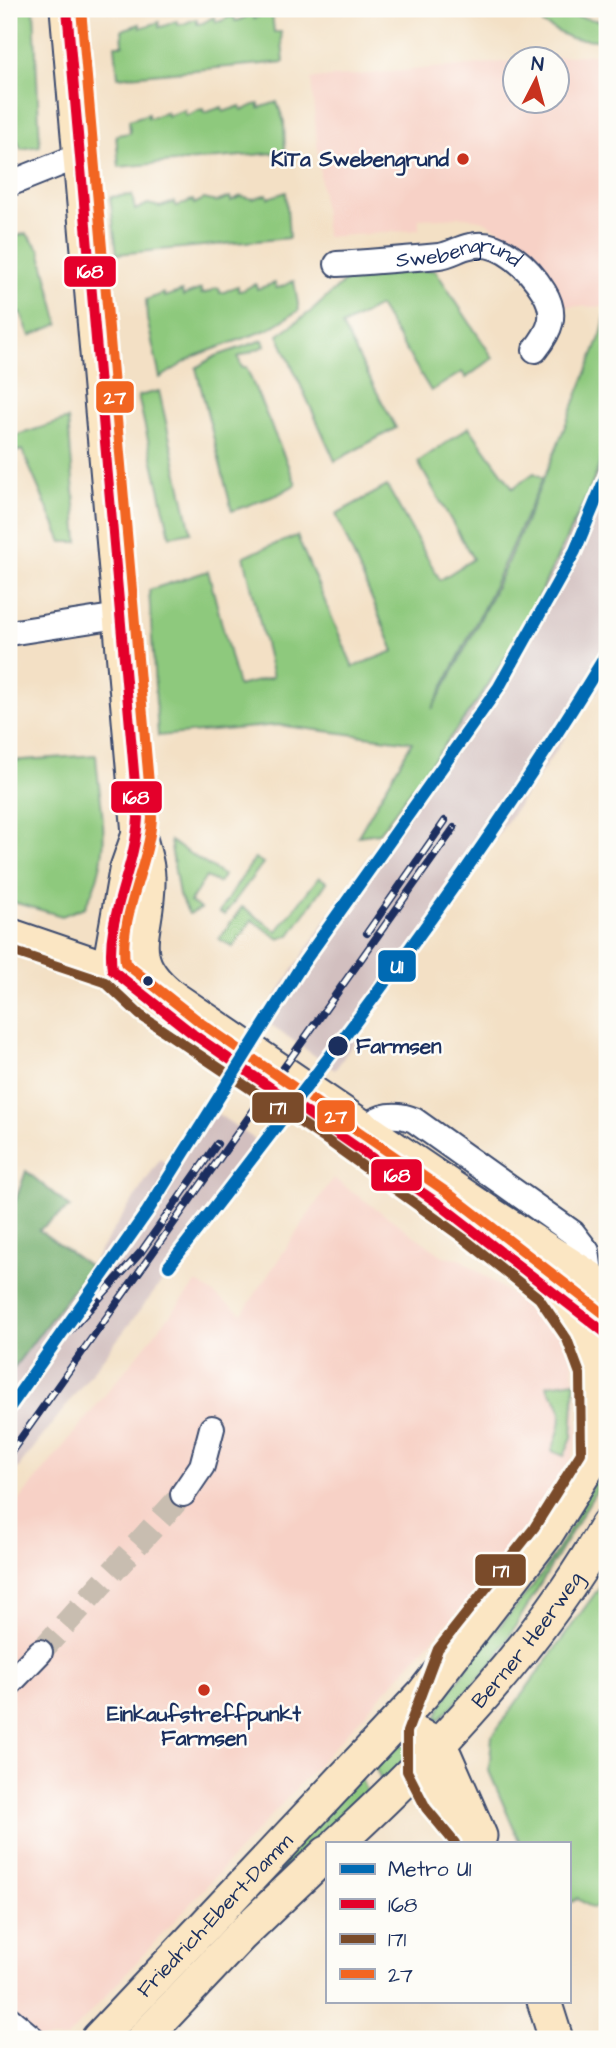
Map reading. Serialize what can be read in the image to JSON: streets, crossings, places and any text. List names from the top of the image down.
{
  "streets": {
    "main road": ["Berner Heerweg", "Friedrich-Ebert-Damm"],
    "street": ["Swebengrund"]
  },
  "crossings": [
    ["Berner Heerweg", "Friedrich-Ebert-Damm"]
  ],
  "places": ["KiTa Swebengrund", "Farmsen", "Einkaufstreffpunkt Farmsen"],
  "lines": [
    "transit line 168",
    "transit line 27",
    "metro line U1",
    "transit line 171"
  ],
  "legend": [
    "Metro U1",
    "168",
    "171",
    "27"
  ],
  "north": "top"
}
